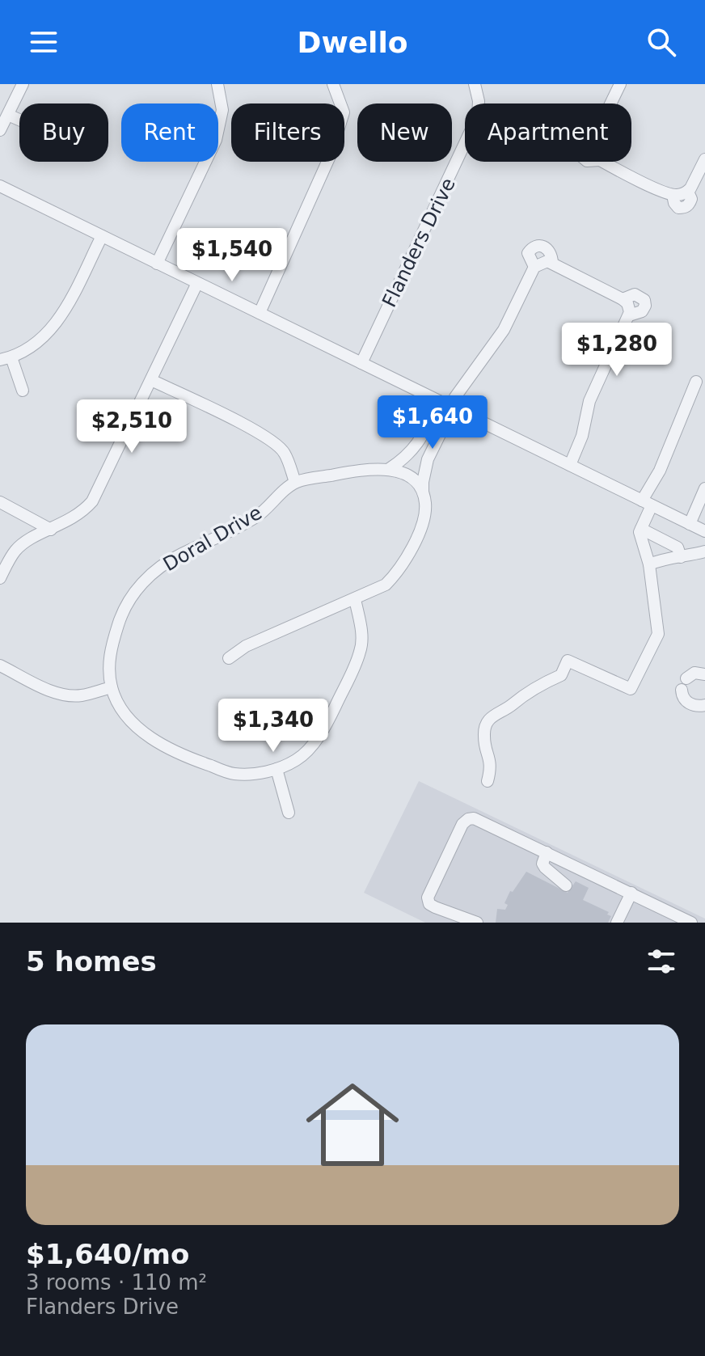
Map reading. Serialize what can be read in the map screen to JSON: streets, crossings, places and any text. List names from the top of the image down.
{
  "streets": {
    "street": ["Flanders Drive", "Doral Drive"]
  },
  "page": {
    "header": "Dwello",
    "chip": [
      "Buy",
      "Rent",
      "Filters",
      "New",
      "Apartment"
    ],
    "price": [
      "$1,540",
      "$1,280",
      "$1,640",
      "$2,510",
      "$1,340"
    ],
    "heading": "5 homes",
    "list": [
      {
        "name": "$1,640/mo",
        "note": "3 rooms · 110 m² · Flanders Drive"
      }
    ]
  }
}
